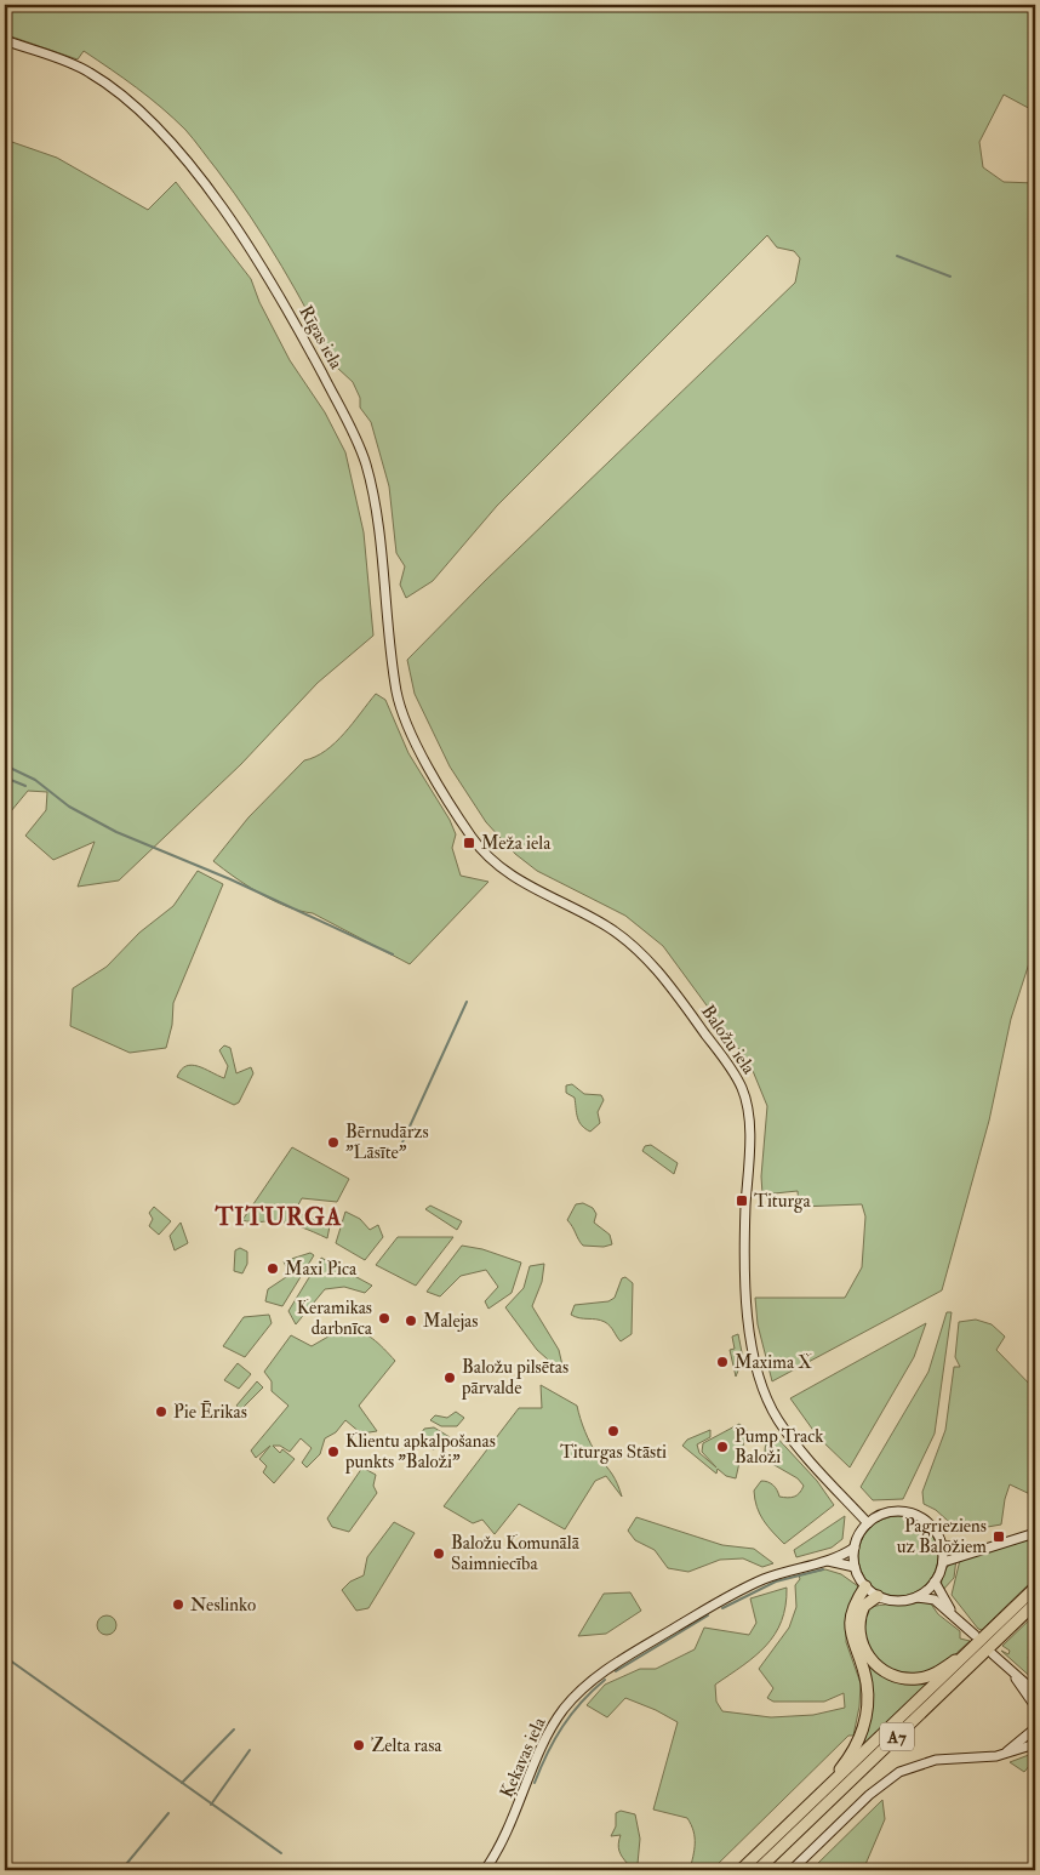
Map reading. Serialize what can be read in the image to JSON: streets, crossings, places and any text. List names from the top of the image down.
{
  "streets": {
    "highway": ["A7"],
    "main road": ["Rīgas iela", "Baložu iela", "Ķekavas iela"]
  },
  "crossings": [
    ["Rīgas iela", "Baložu iela"]
  ],
  "districts": ["TITURGA"],
  "places": {
    "transit": ["Meža iela", "Titurga", "Pagrieziens uz Baložiem"],
    "other": [
      "Bērnudārzs \"Lāsīte\"",
      "Maxi Pica",
      "Keramikas darbnīca",
      "Malejas",
      "Maxima X",
      "Baložu pilsētas pārvalde",
      "Pie Ērikas",
      "Titurgas Stāsti",
      "Pump Track Baloži",
      "Klientu apkalpošanas punkts \"Baloži\"",
      "Baložu Komunālā Saimniecība",
      "Neslinko",
      "Zelta rasa"
    ]
  }
}
